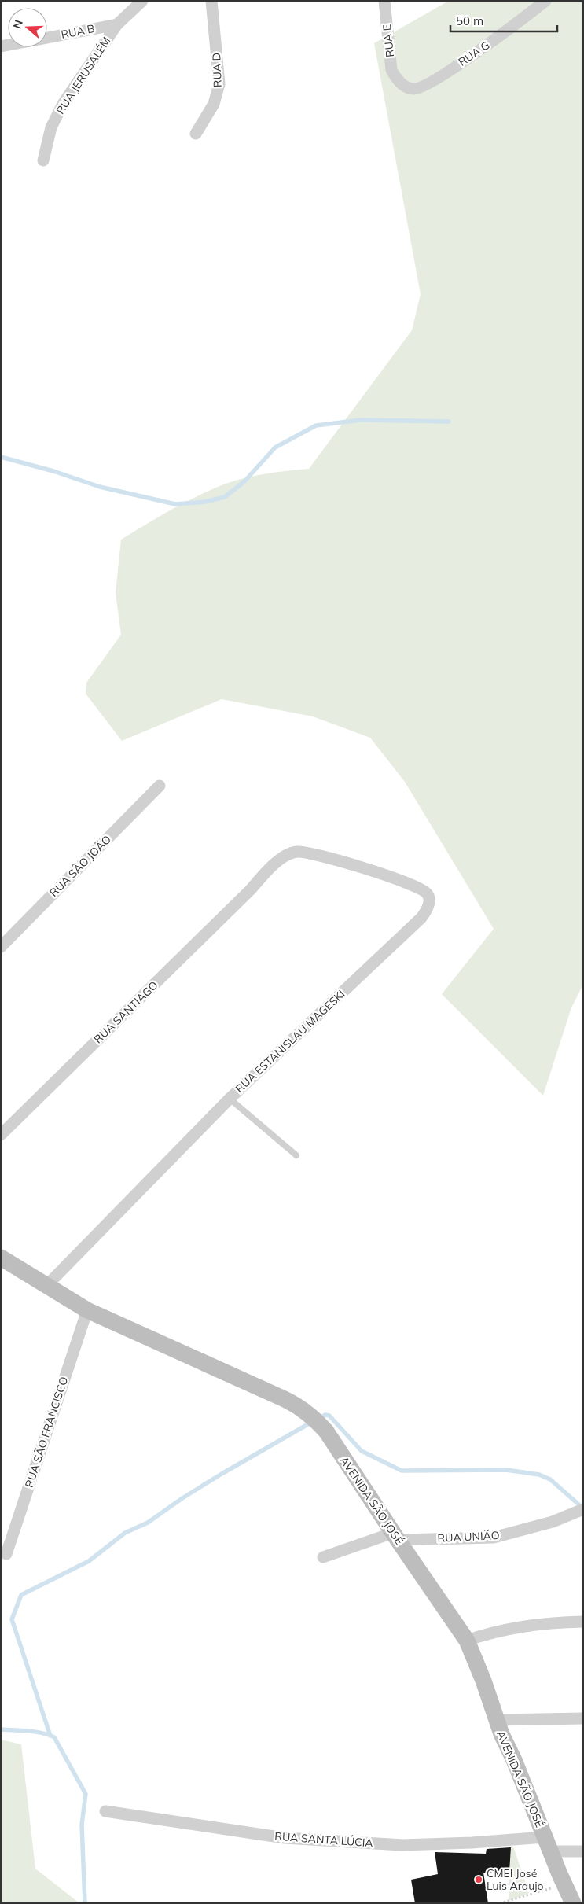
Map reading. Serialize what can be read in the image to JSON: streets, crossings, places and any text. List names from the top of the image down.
{
  "streets": {
    "street": [
      "RUA B",
      "RUA E",
      "RUA G",
      "RUA D",
      "RUA JERUSALÉM",
      "RUA SÃO JOÃO",
      "RUA SANTIAGO",
      "RUA ESTANISLAU MAGESKI",
      "RUA SÃO FRANCISCO",
      "AVENIDA SÃO JOSÉ",
      "RUA UNIÃO",
      "RUA SANTA LÚCIA"
    ]
  },
  "crossings": [
    ["RUA B", "RUA JERUSALÉM"],
    ["RUA E", "RUA G"],
    ["RUA SANTIAGO", "RUA ESTANISLAU MAGESKI"],
    ["RUA ESTANISLAU MAGESKI", "AVENIDA SÃO JOSÉ"],
    ["RUA SÃO FRANCISCO", "AVENIDA SÃO JOSÉ"],
    ["AVENIDA SÃO JOSÉ", "RUA UNIÃO"],
    ["AVENIDA SÃO JOSÉ", "RUA SANTA LÚCIA"]
  ],
  "places": ["CMEI José Luis Araujo"],
  "scale_bar": "50 m",
  "north": "left"
}
